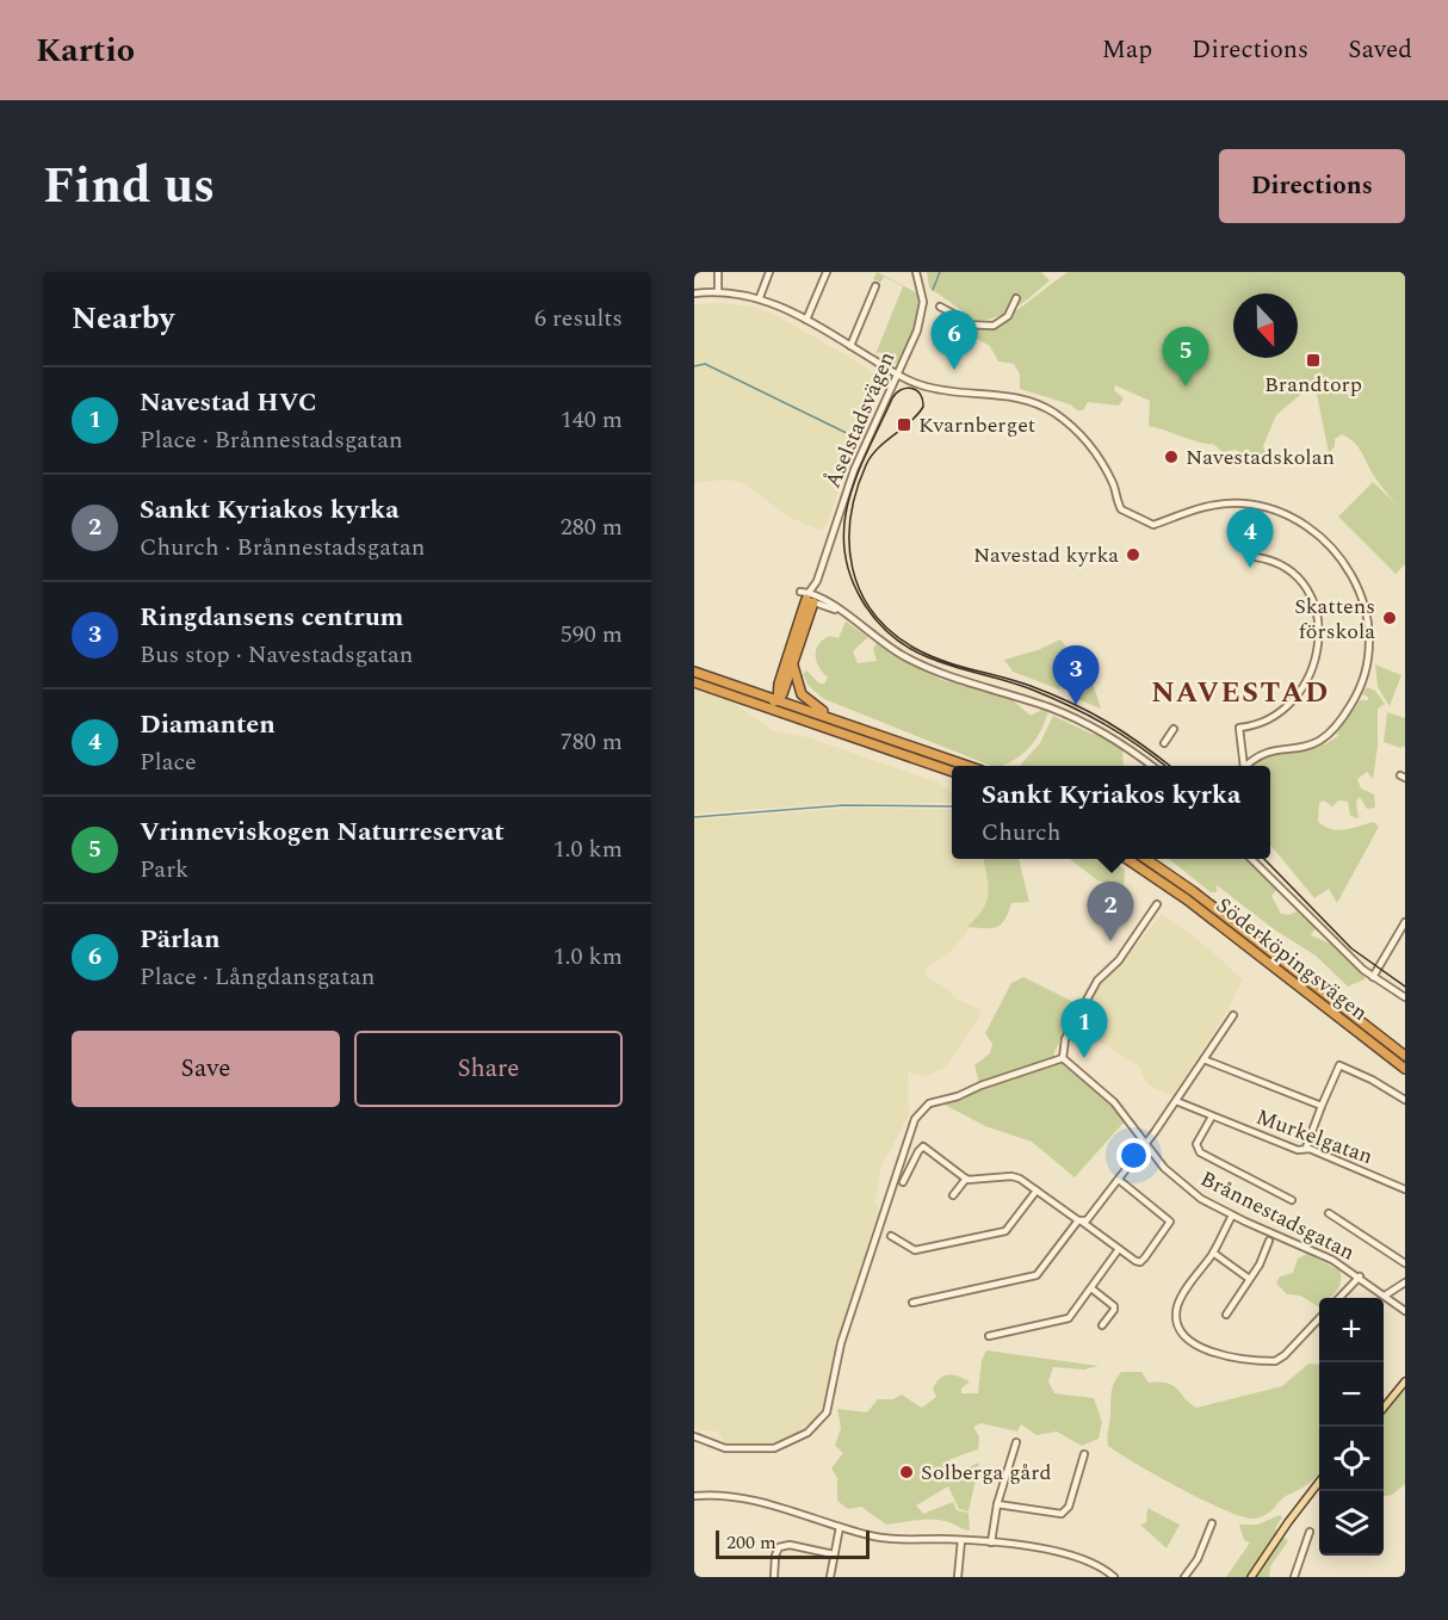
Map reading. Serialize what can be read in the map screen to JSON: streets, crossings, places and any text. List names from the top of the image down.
{
  "streets": {
    "highway": ["Söderköpingsvägen"],
    "street": ["Åselstadsvägen", "Murkelgatan", "Brånnestadsgatan"]
  },
  "districts": ["NAVESTAD"],
  "places": {
    "transit": ["Brandtorp", "Kvarnberget"],
    "other": [
      "Navestadskolan",
      "Navestad kyrka",
      "Skattens förskola",
      "Solberga gård"
    ]
  },
  "scale_bar": "200 m",
  "north": "bottom",
  "page": {
    "header": "Kartio",
    "nav": ["Map", "Directions", "Saved"],
    "title": "Find us",
    "buttons": [
      "Directions",
      ["Save", "Share"]
    ],
    "heading": ["Nearby", "6 results"],
    "pins": [
      "6",
      "5",
      "4",
      "3",
      "2",
      "1"
    ],
    "list": [
      {
        "mark": "1",
        "name": "Navestad HVC",
        "note": "Place · Brånnestadsgatan",
        "value": "140 m"
      },
      {
        "mark": "2",
        "name": "Sankt Kyriakos kyrka",
        "note": "Church · Brånnestadsgatan",
        "value": "280 m"
      },
      {
        "mark": "3",
        "name": "Ringdansens centrum",
        "note": "Bus stop · Navestadsgatan",
        "value": "590 m"
      },
      {
        "mark": "4",
        "name": "Diamanten",
        "note": "Place",
        "value": "780 m"
      },
      {
        "mark": "5",
        "name": "Vrinneviskogen Naturreservat",
        "note": "Park",
        "value": "1.0 km"
      },
      {
        "mark": "6",
        "name": "Pärlan",
        "note": "Place · Långdansgatan",
        "value": "1.0 km"
      }
    ],
    "popup": ["Sankt Kyriakos kyrka", "Church"],
    "map_buttons": ["+", "−"],
    "scale": "200 m"
  }
}
